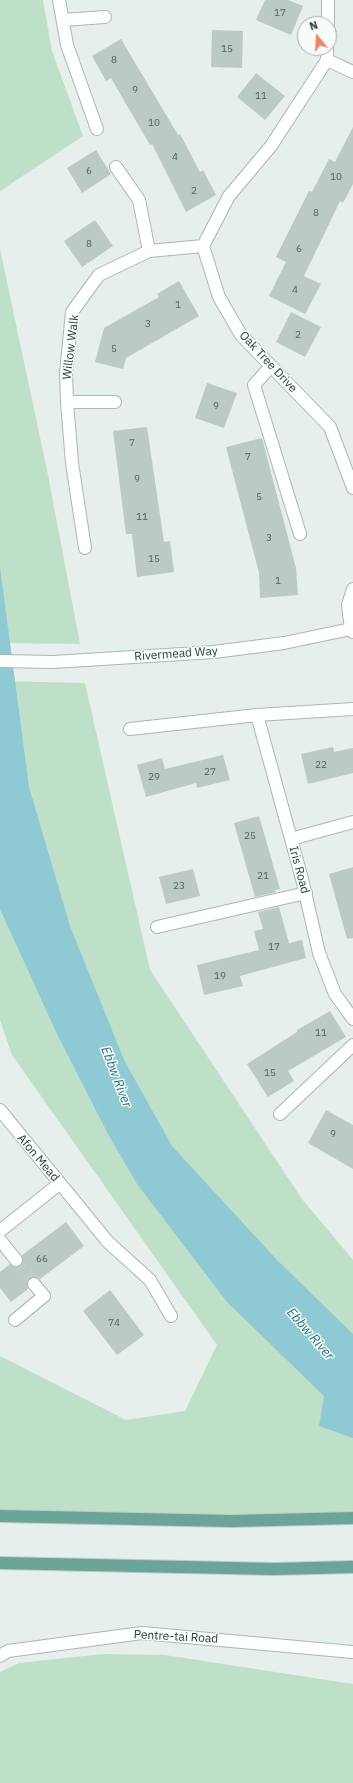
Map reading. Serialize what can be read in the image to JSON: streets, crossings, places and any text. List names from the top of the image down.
{
  "streets": {
    "street": [
      "Willow Walk",
      "Oak Tree Drive",
      "Rivermead Way",
      "Iris Road",
      "Afon Mead",
      "Pentre-tai Road"
    ]
  },
  "crossings": [
    ["Willow Walk", "Oak Tree Drive"]
  ],
  "water": ["Ebbw River"],
  "house_numbers": [
    "17",
    "15",
    "8",
    "9",
    "11",
    "10",
    "4",
    "6",
    "10",
    "2",
    "8",
    "8",
    "6",
    "4",
    "1",
    "3",
    "2",
    "5",
    "9",
    "7",
    "7",
    "9",
    "5",
    "11",
    "3",
    "15",
    "1",
    "22",
    "27",
    "29",
    "25",
    "21",
    "23",
    "17",
    "19",
    "11",
    "15",
    "9",
    "66",
    "74"
  ],
  "north": "top"
}
